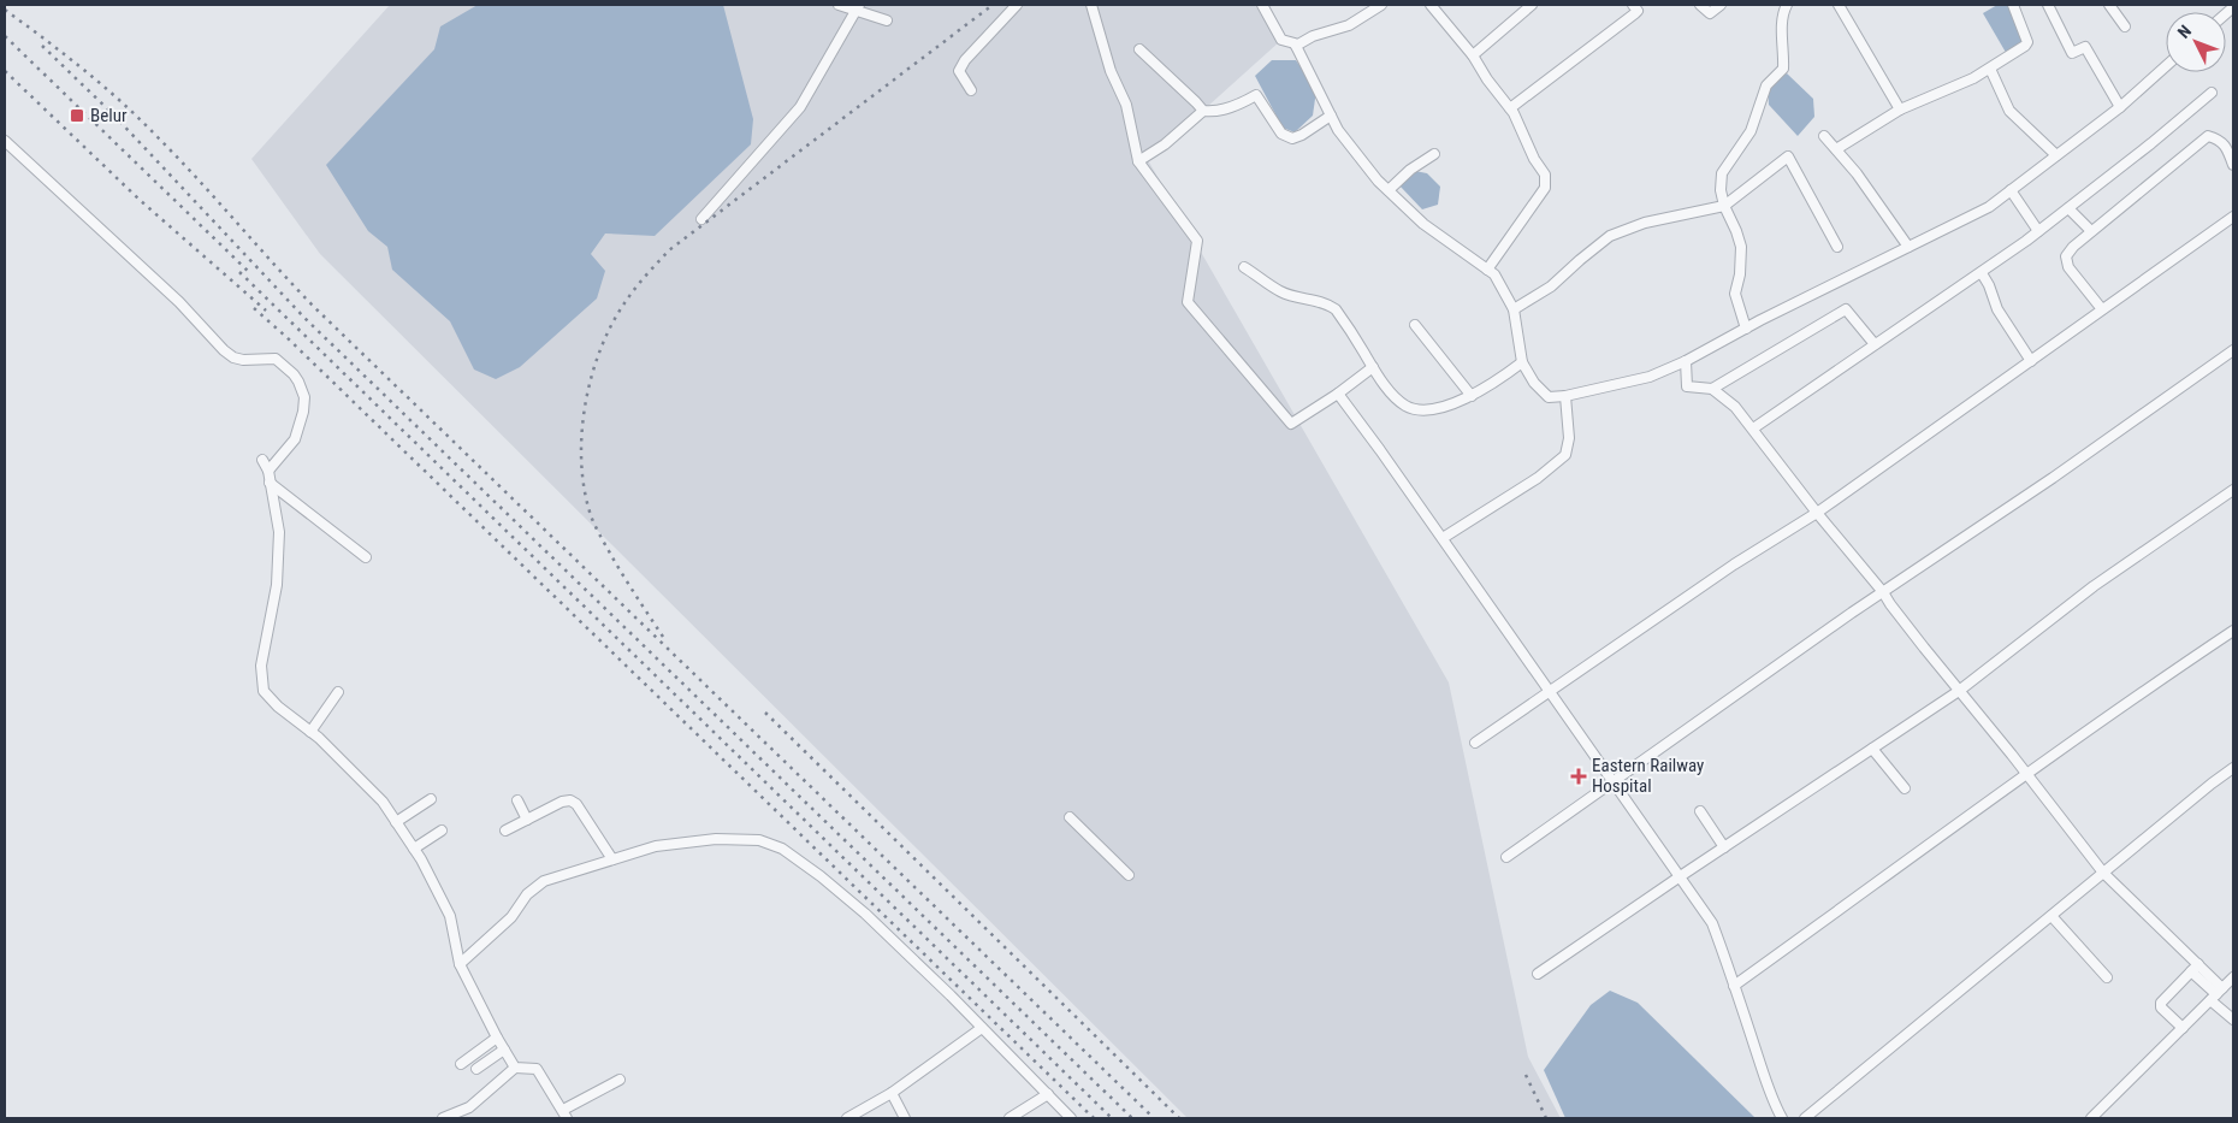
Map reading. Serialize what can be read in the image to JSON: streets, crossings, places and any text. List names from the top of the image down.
{
  "places": {
    "transit": ["Belur"],
    "health": ["Eastern Railway Hospital"]
  },
  "north": "top left"
}
